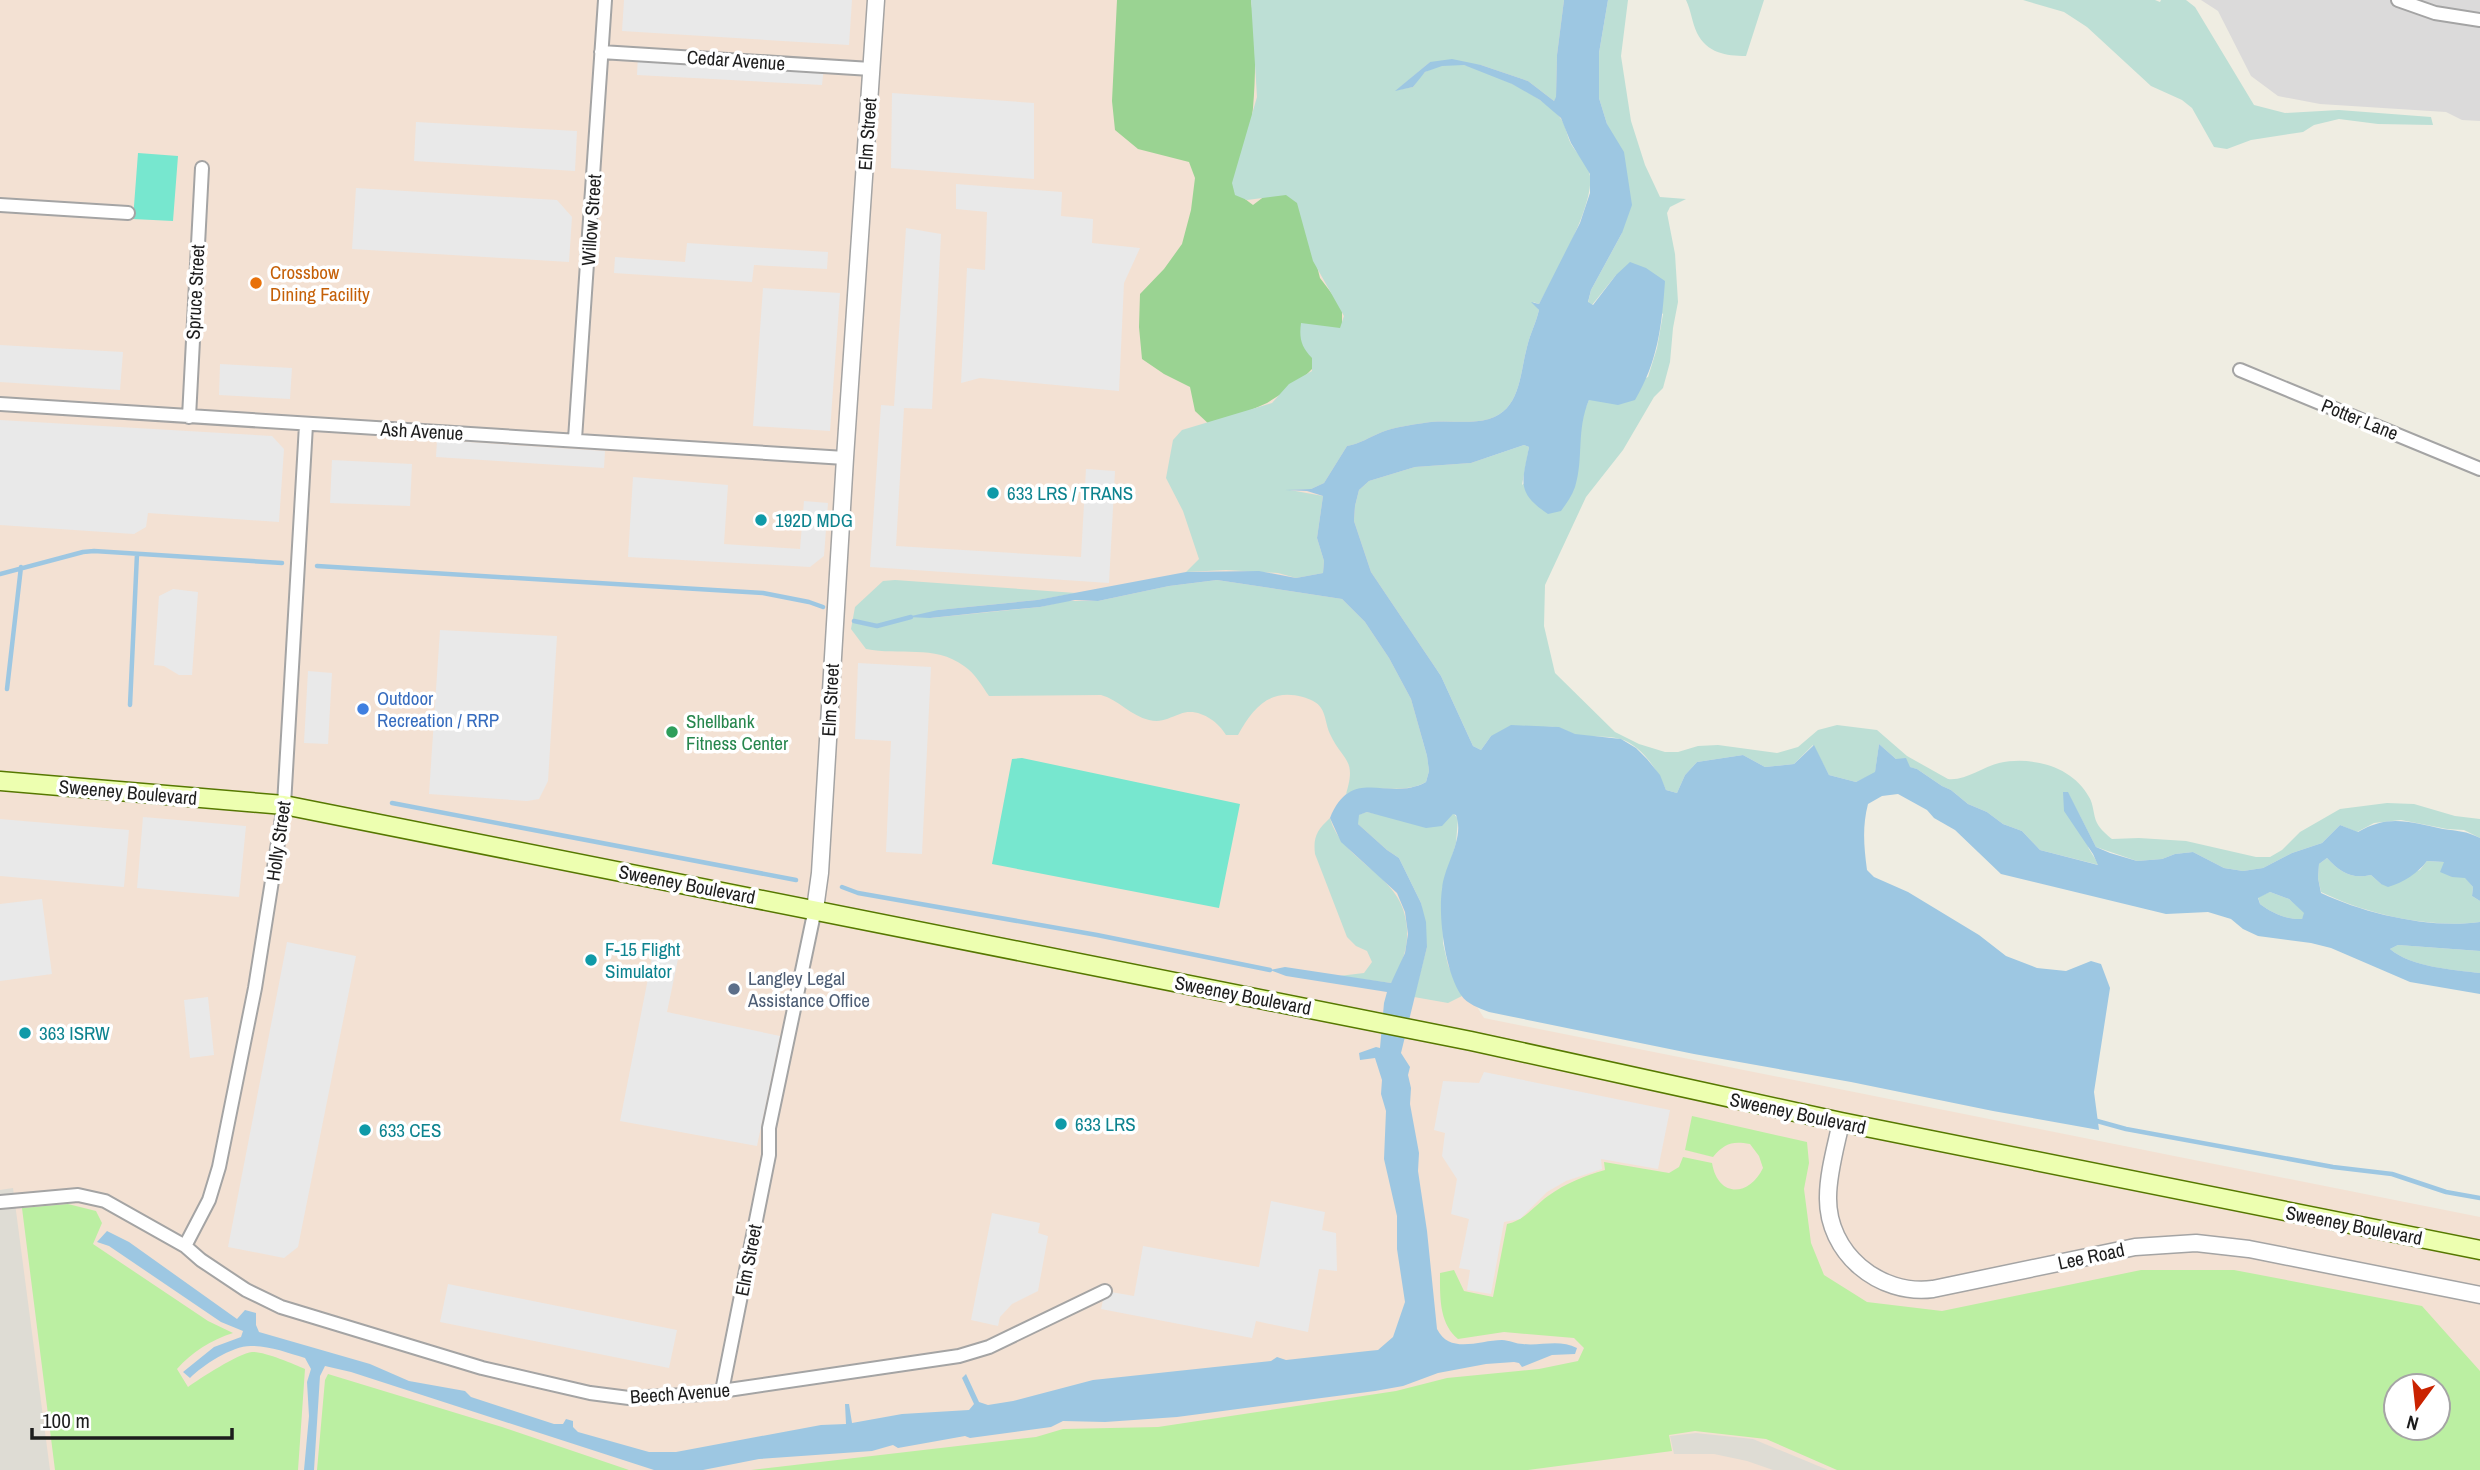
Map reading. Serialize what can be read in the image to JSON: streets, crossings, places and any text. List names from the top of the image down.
{
  "streets": {
    "main road": ["Sweeney Boulevard"],
    "street": [
      "Cedar Avenue",
      "Elm Street",
      "Willow Street",
      "Spruce Street",
      "Potter Lane",
      "Ash Avenue",
      "Holly Street",
      "Lee Road",
      "Beech Avenue"
    ]
  },
  "crossings": [
    ["Cedar Avenue", "Elm Street"],
    ["Cedar Avenue", "Willow Street"],
    ["Elm Street", "Ash Avenue"],
    ["Elm Street", "Sweeney Boulevard"],
    ["Elm Street", "Beech Avenue"],
    ["Willow Street", "Ash Avenue"],
    ["Spruce Street", "Ash Avenue"],
    ["Ash Avenue", "Holly Street"],
    ["Sweeney Boulevard", "Holly Street"],
    ["Sweeney Boulevard", "Lee Road"],
    ["Holly Street", "Beech Avenue"]
  ],
  "places": [
    "Crossbow Dining Facility",
    "633 LRS / TRANS",
    "192D MDG",
    "Outdoor Recreation / RRP",
    "Shellbank Fitness Center",
    "F-15 Flight Simulator",
    "Langley Legal Assistance Office",
    "363 ISRW",
    "633 LRS",
    "633 CES"
  ],
  "scale_bar": "100 m",
  "north": "bottom"
}
